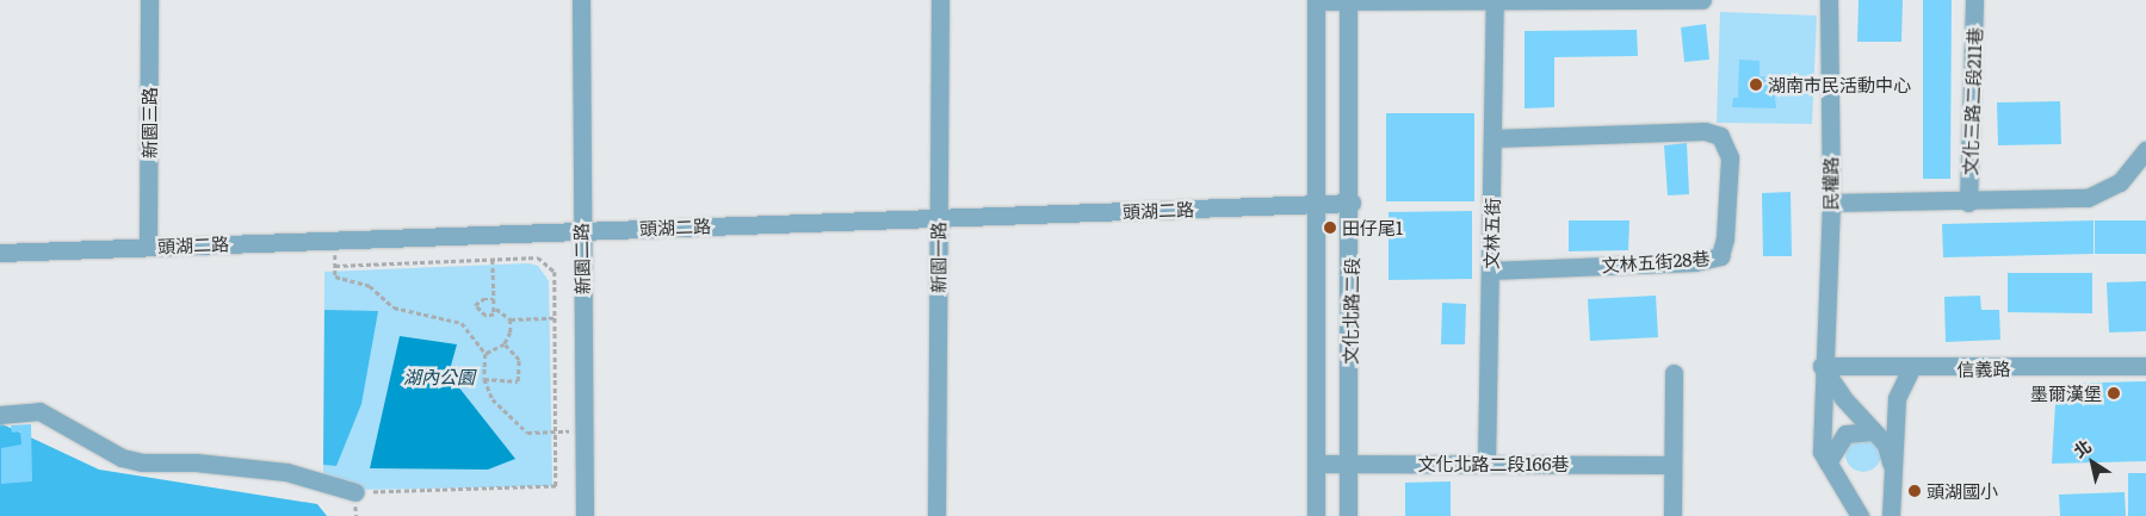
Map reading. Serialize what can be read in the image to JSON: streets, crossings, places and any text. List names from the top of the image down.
{
  "streets": {
    "street": [
      "文化三路二段211巷",
      "新園三路",
      "民權路",
      "頭湖二路",
      "文林五街",
      "新園一路",
      "新園二路",
      "文林五街28巷",
      "文化北路二段",
      "信義路",
      "文化北路二段166巷"
    ]
  },
  "crossings": [
    ["文化三路二段211巷", "民權路"],
    ["新園三路", "頭湖二路"],
    ["民權路", "信義路"],
    ["頭湖二路", "新園一路"],
    ["頭湖二路", "新園二路"],
    ["頭湖二路", "文化北路二段"],
    ["文林五街", "文林五街28巷"],
    ["文林五街", "文化北路二段166巷"],
    ["文化北路二段", "文化北路二段166巷"]
  ],
  "parks": ["湖內公園"],
  "places": [
    "湖南市民活動中心",
    "田仔尾1",
    "墨爾漢堡",
    "頭湖國小"
  ],
  "north": "top left"
}
